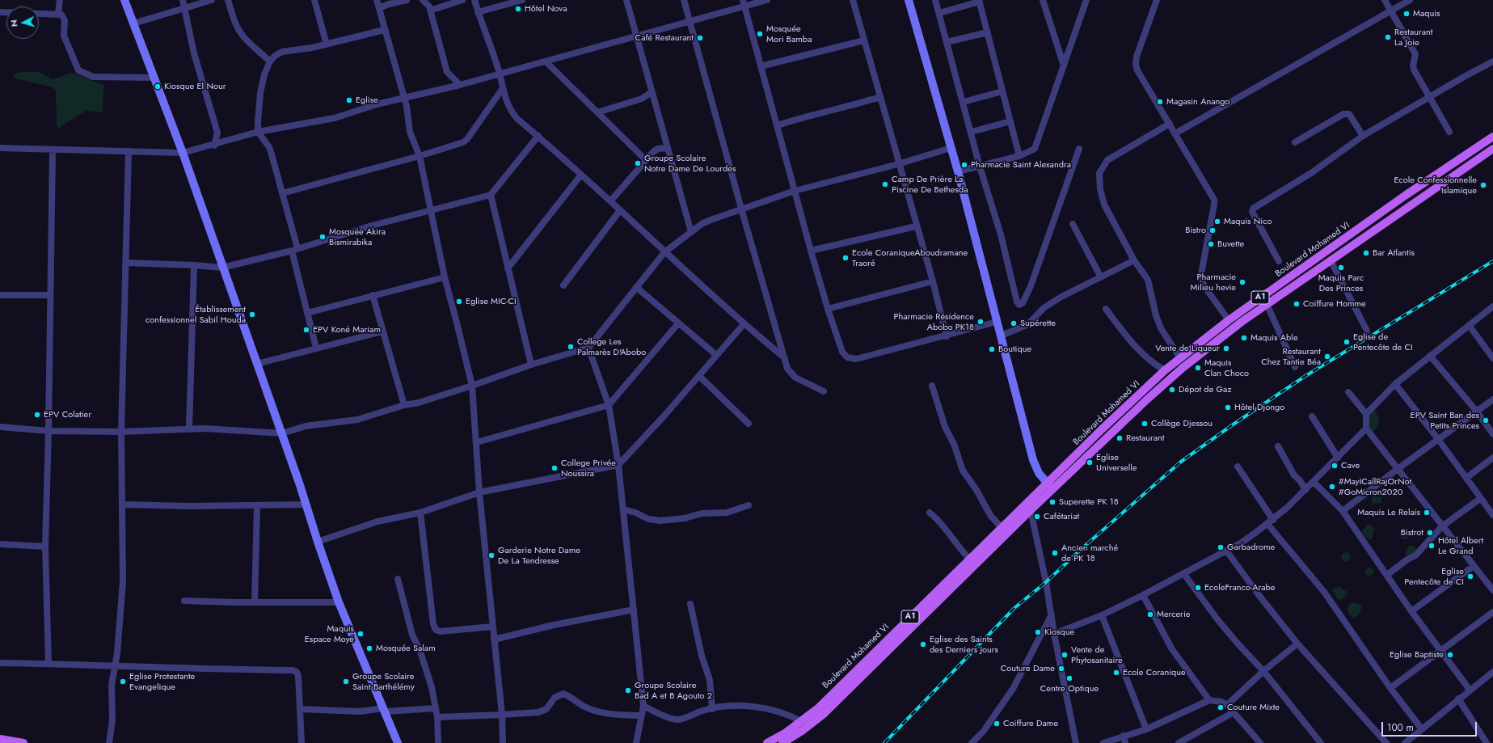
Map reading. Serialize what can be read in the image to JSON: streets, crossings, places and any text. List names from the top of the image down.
{
  "streets": {
    "main road": ["Boulevard Mohamed VI", "A1"]
  },
  "places": [
    "Hôtel Nova",
    "Maquis",
    "Mosquée Mori Bamba",
    "Restaurant La Joie",
    "Café Restaurant",
    "Kiosque El Nour",
    "Eglise",
    "Magasin Anango",
    "Groupe Scolaire Notre Dame De Lourdes",
    "Pharmacie Saint Alexandra",
    "Camp De Prière La Piscine De Bethesda",
    "Ecole Confessionnelle Islamique",
    "Maquis Nico",
    "Bistro",
    "Mosquée Akira Bismirabika",
    "Buvette",
    "Bar Atlantis",
    "Ecole CoraniqueAboudramane Traoré",
    "Maquis Parc Des Princes",
    "Pharmacie Milieu hevie",
    "Eglise MIC-CI",
    "Coiffure Homme",
    "Établissement confessionnel Sabil Houda",
    "Pharmacie Résidence Abobo PK18",
    "Supérette",
    "EPV Koné Mariam",
    "Maquis Able",
    "Eglise de Pentecôte de CI",
    "College Les Palmarès D'Abobo",
    "Vente de Liqueur",
    "Boutique",
    "Restaurant Chez Tantie Béa",
    "Maquis Clan Choco",
    "Dépot de Gaz",
    "Hôtel Djongo",
    "EPV Colatier",
    "EPV Saint Ban des Petits Princes",
    "Collège Djessou",
    "Restaurant",
    "Eglise Universelle",
    "Cave",
    "College Privée Noussira",
    "#MayICallRajOrNot #GoMicron2020",
    "Superette PK 18",
    "Maquis Le Relais",
    "Cafétariat",
    "Bistrot",
    "Hôtel Albert Le Grand",
    "Garbadrome",
    "Ancien marché de PK 18",
    "Garderie Notre Dame De La Tendresse",
    "Eglise Pentecôte de CI",
    "EcoleFranco-Arabe",
    "Mercerie",
    "Kiosque",
    "Maquis Espace Moyé",
    "Eglise des Saints des Derniers Jours",
    "Mosquée Salam",
    "Vente de Phytosanitaire",
    "Eglise Baptiste",
    "Couture Dame",
    "Ecole Coranique",
    "Centre Optique",
    "Eglise Protestante Evangelique",
    "Groupe Scolaire Saint Barthélémy",
    "Groupe Scolaire Bad A et B Agouto 2",
    "Couture Mixte",
    "Coiffure Dame"
  ],
  "scale_bar": "100 m",
  "north": "left"
}
